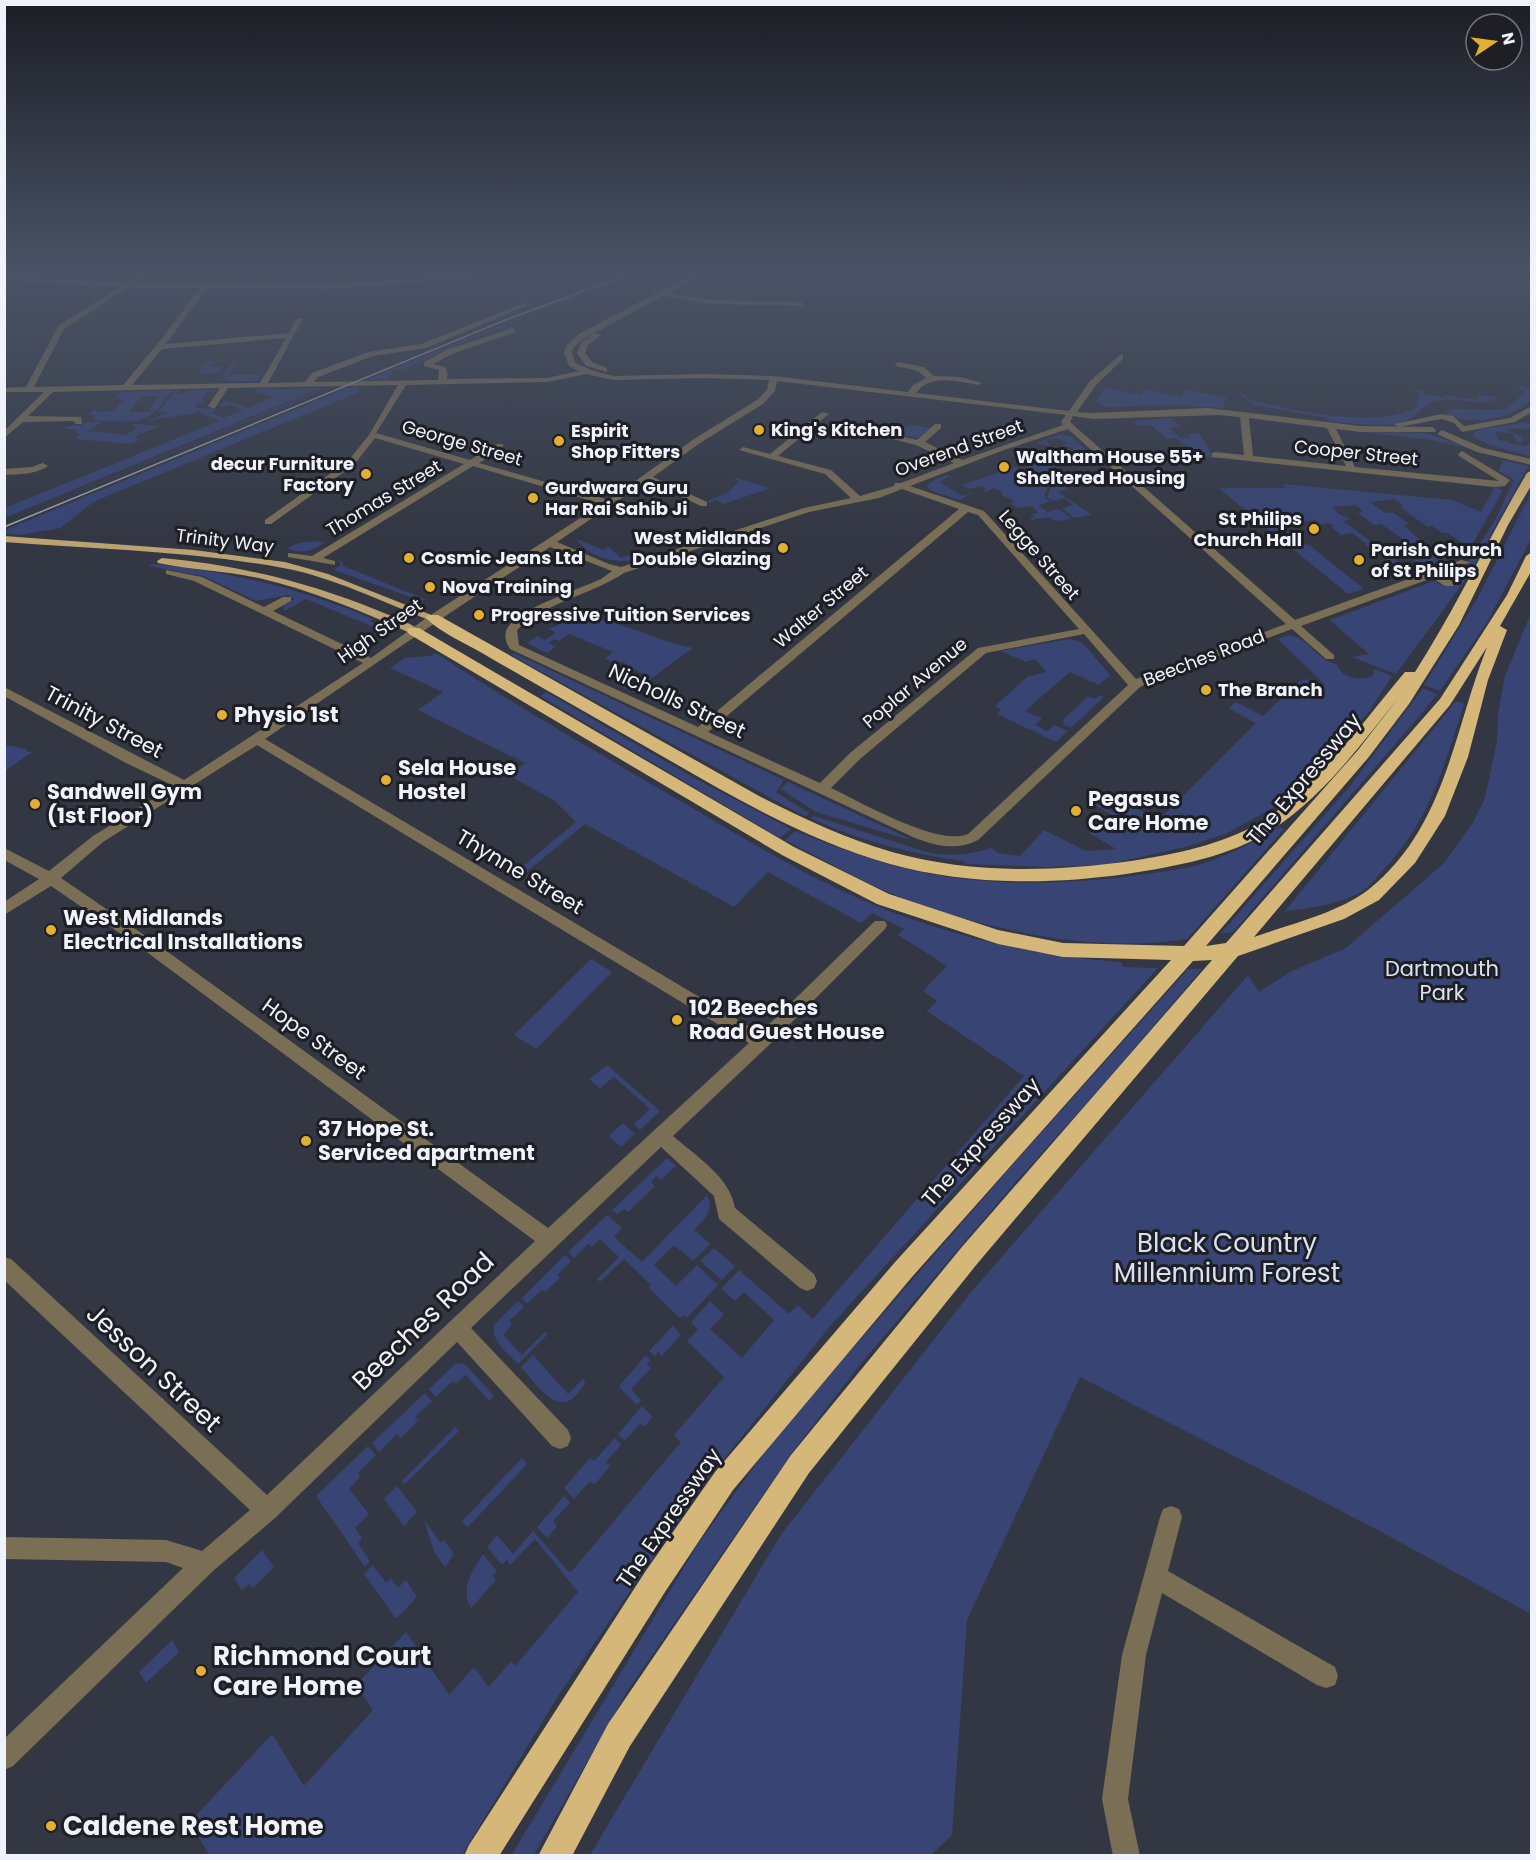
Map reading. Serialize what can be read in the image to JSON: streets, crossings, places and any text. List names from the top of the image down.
{
  "streets": {
    "highway": ["The Expressway"],
    "main road": ["Trinity Way"],
    "street": [
      "George Street",
      "Overend Street",
      "Cooper Street",
      "Thomas Street",
      "Legge Street",
      "Walter Street",
      "High Street",
      "Beeches Road",
      "Poplar Avenue",
      "Nicholls Street",
      "Trinity Street",
      "Thynne Street",
      "Hope Street",
      "Jesson Street"
    ]
  },
  "crossings": [
    ["George Street", "Thomas Street"],
    ["George Street", "High Street"],
    ["Overend Street", "Legge Street"],
    ["Overend Street", "Nicholls Street"],
    ["Trinity Way", "High Street"],
    ["Legge Street", "Walter Street"],
    ["Legge Street", "Beeches Road"],
    ["Legge Street", "Poplar Avenue"],
    ["Walter Street", "Nicholls Street"],
    ["High Street", "Trinity Street"],
    ["High Street", "Thynne Street"],
    ["High Street", "Hope Street"],
    ["Beeches Road", "Nicholls Street"],
    ["Beeches Road", "Thynne Street"],
    ["Beeches Road", "Hope Street"],
    ["Beeches Road", "Jesson Street"],
    ["Poplar Avenue", "Nicholls Street"]
  ],
  "parks": ["Dartmouth Park", "Black Country Millennium Forest"],
  "places": [
    "King's Kitchen",
    "Espirit Shop Fitters",
    "Waltham House 55+ Sheltered Housing",
    "decur Furniture Factory",
    "Gurdwara Guru Har Rai Sahib Ji",
    "St Philips Church Hall",
    "West Midlands Double Glazing",
    "Cosmic Jeans Ltd",
    "Parish Church of St Philips",
    "Nova Training",
    "Progressive Tuition Services",
    "The Branch",
    "Physio 1st",
    "Sela House Hostel",
    "Sandwell Gym (1st Floor)",
    "Pegasus Care Home",
    "West Midlands Electrical Installations",
    "102 Beeches Road Guest House",
    "37 Hope St. Serviced apartment",
    "Richmond Court Care Home",
    "Caldene Rest Home"
  ],
  "north": "right"
}
